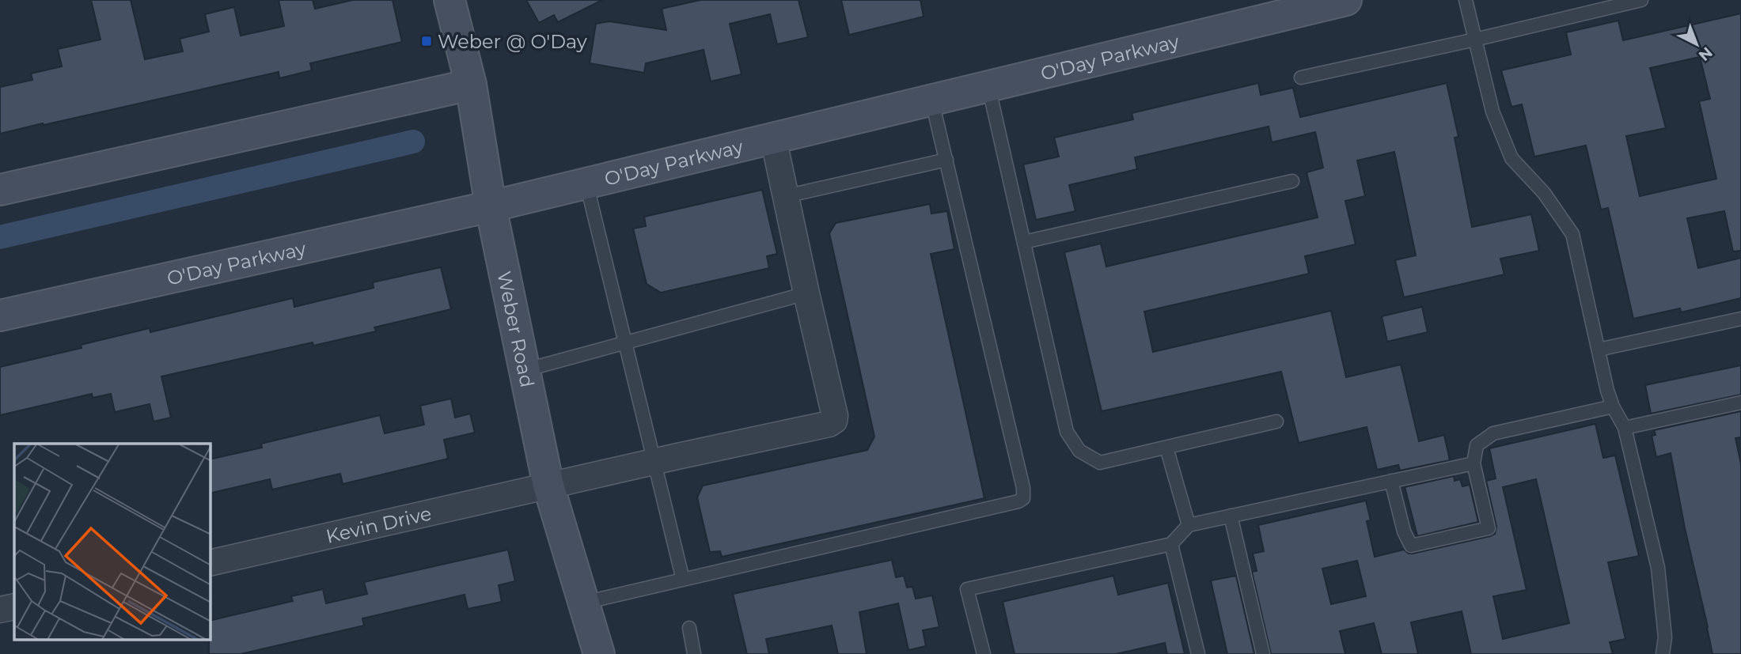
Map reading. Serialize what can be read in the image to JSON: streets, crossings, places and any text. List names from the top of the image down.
{
  "streets": {
    "street": ["O'Day Parkway", "Weber Road", "Kevin Drive"]
  },
  "crossings": [
    ["O'Day Parkway", "Weber Road"],
    ["Weber Road", "Kevin Drive"]
  ],
  "places": {
    "transit": ["Weber @ O'Day"]
  },
  "north": "bottom right"
}
